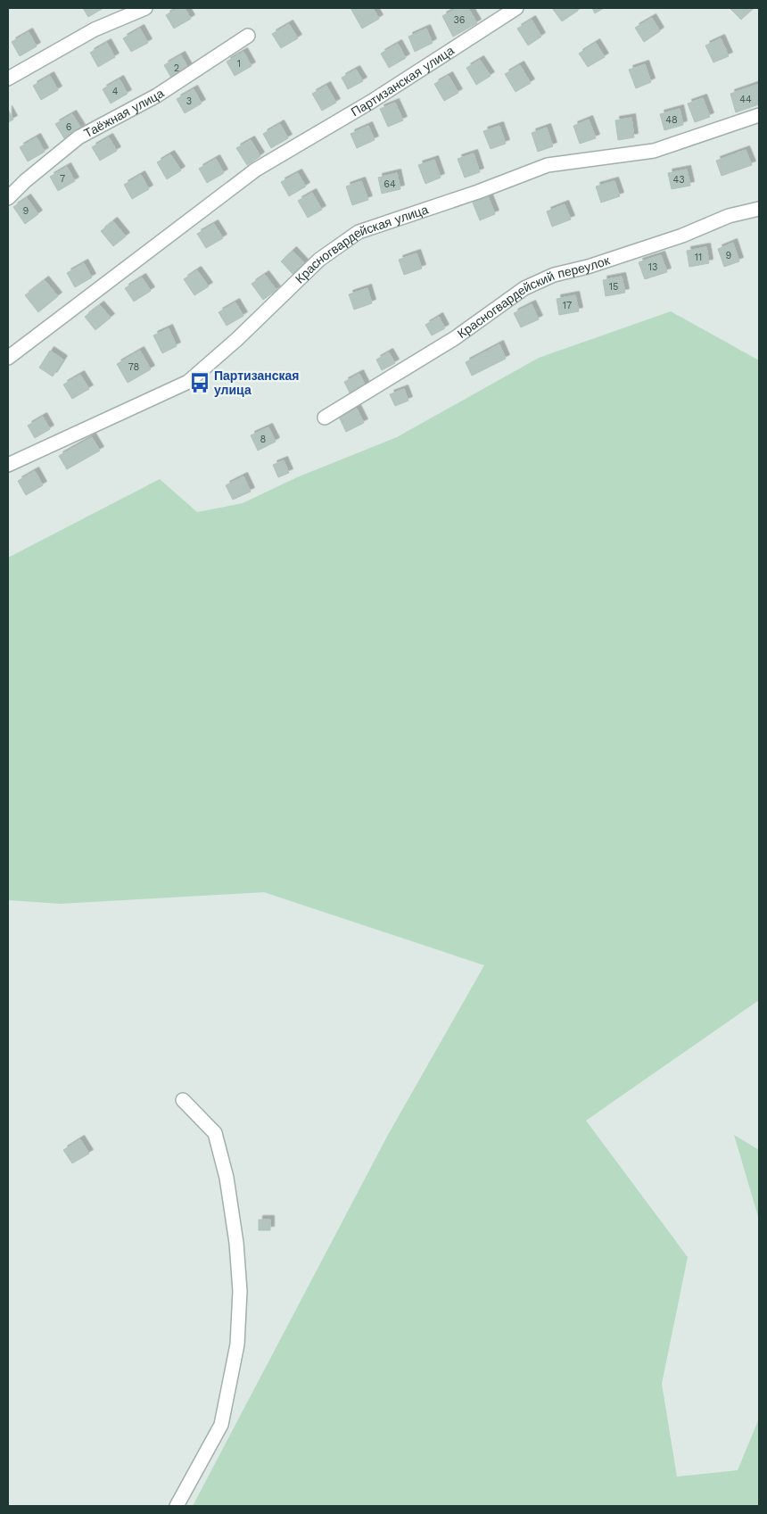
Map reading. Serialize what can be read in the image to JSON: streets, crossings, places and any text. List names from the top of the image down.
{
  "streets": {
    "street": [
      "Партизанская улица",
      "Таёжная улица",
      "Красногвардейская улица",
      "Красногвардейский переулок"
    ]
  },
  "places": {
    "bus stop": ["Партизанская улица"]
  },
  "house_numbers": [
    "36",
    "1",
    "2",
    "4",
    "44",
    "3",
    "48",
    "6",
    "7",
    "43",
    "64",
    "9",
    "9",
    "11",
    "13",
    "15",
    "17",
    "78",
    "8"
  ]
}
